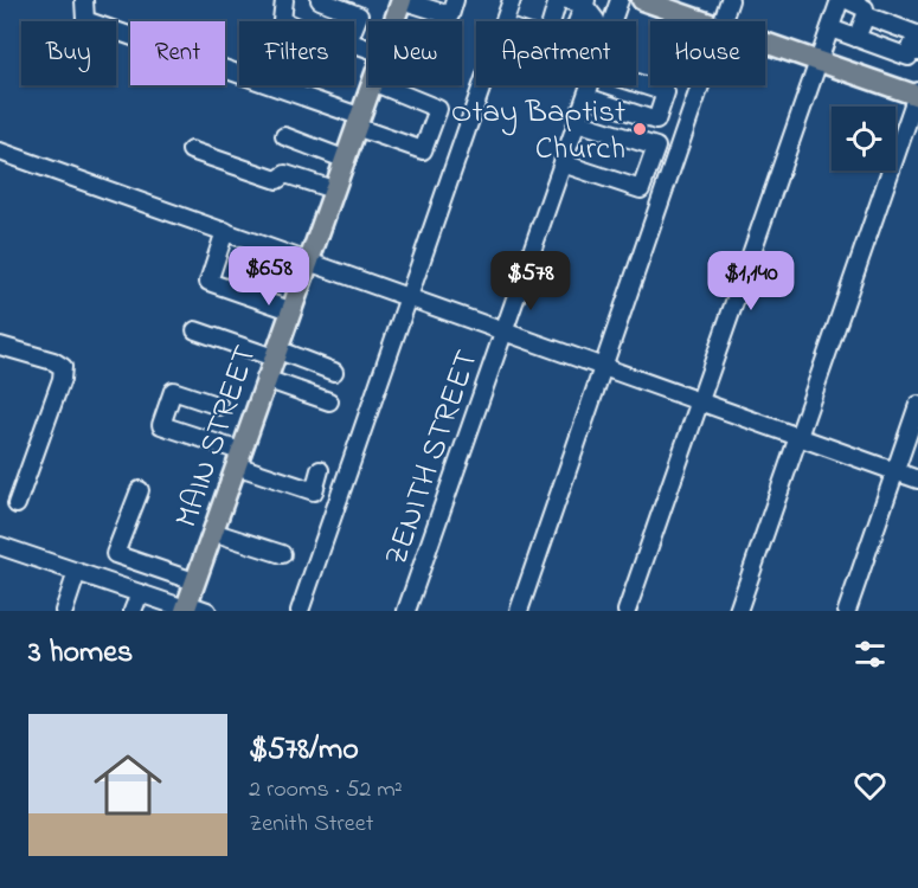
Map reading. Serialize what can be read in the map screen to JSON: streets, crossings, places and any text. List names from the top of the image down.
{
  "streets": {
    "main road": ["MAIN STREET"],
    "street": ["ZENITH STREET"]
  },
  "places": ["Otay Baptist Church"],
  "page": {
    "chip": [
      "Buy",
      "Rent",
      "Filters",
      "New",
      "Apartment",
      "House"
    ],
    "price": ["$658", "$578", "$1,140"],
    "heading": "3 homes",
    "list": [
      {
        "name": "$578/mo",
        "note": "2 rooms · 52 m² · Zenith Street"
      }
    ]
  }
}
